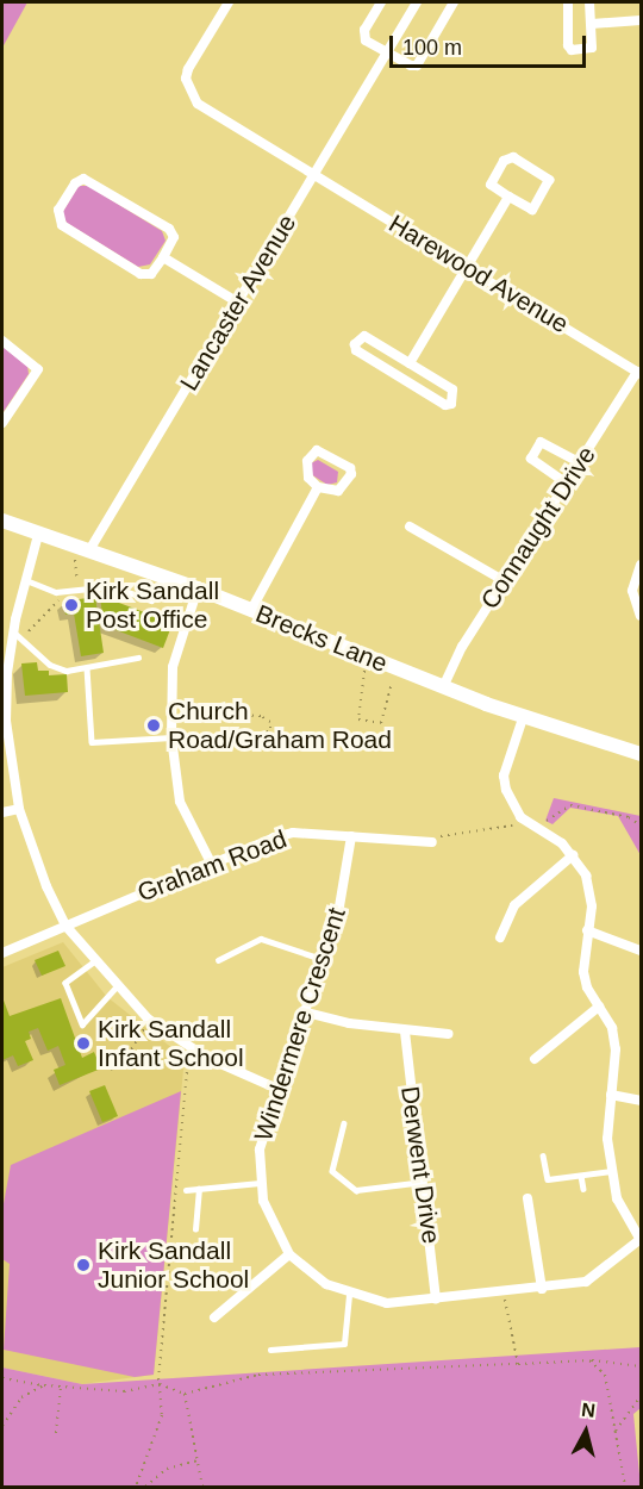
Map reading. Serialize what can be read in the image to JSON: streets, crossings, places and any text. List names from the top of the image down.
{
  "streets": {
    "street": [
      "Harewood Avenue",
      "Lancaster Avenue",
      "Connaught Drive",
      "Brecks Lane",
      "Graham Road",
      "Windermere Crescent",
      "Derwent Drive"
    ]
  },
  "crossings": [
    ["Harewood Avenue", "Lancaster Avenue"],
    ["Harewood Avenue", "Connaught Drive"],
    ["Lancaster Avenue", "Brecks Lane"],
    ["Connaught Drive", "Brecks Lane"],
    ["Graham Road", "Windermere Crescent"],
    ["Windermere Crescent", "Derwent Drive"]
  ],
  "places": [
    "Kirk Sandall Post Office",
    "Church Road/Graham Road",
    "Kirk Sandall Infant School",
    "Kirk Sandall Junior School"
  ],
  "scale_bar": "100 m",
  "north": "top"
}
